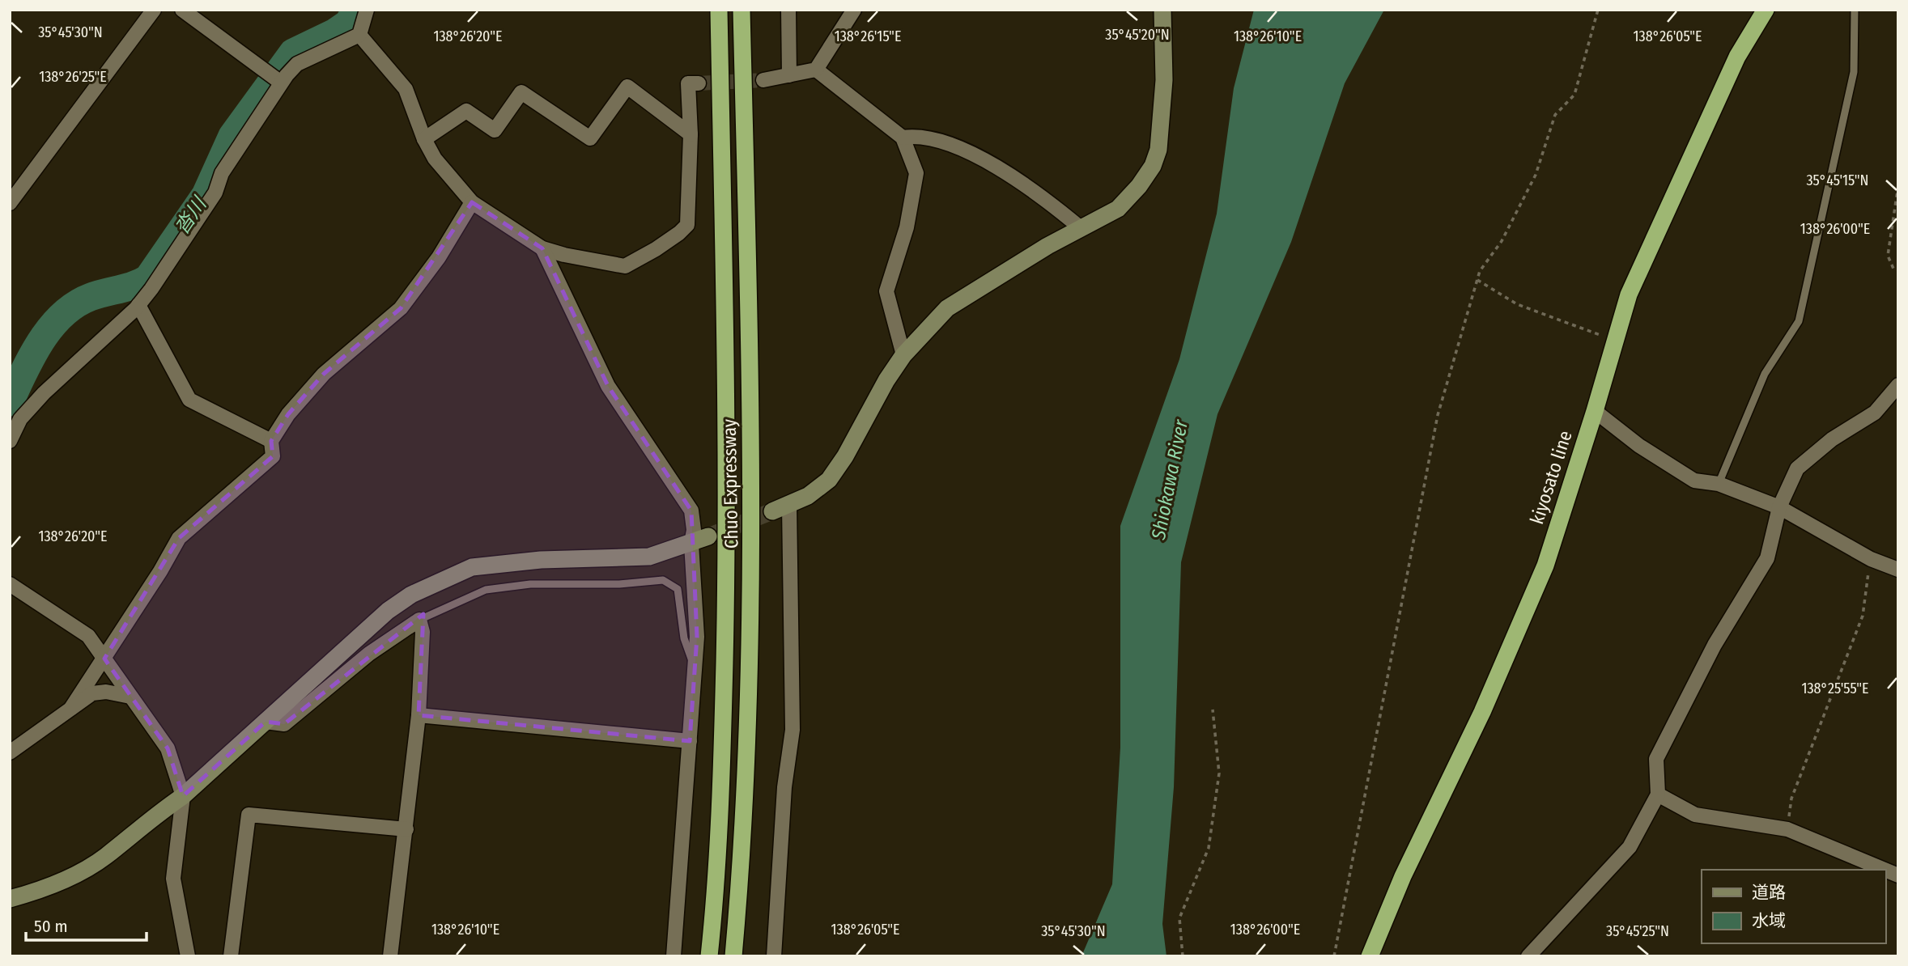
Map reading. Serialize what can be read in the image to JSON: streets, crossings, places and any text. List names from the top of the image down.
{
  "streets": {
    "highway": ["kiyosato line", "Chuo Expressway"]
  },
  "water": ["沓川", "Shiokawa River"],
  "legend": ["道路", "水域"],
  "scale_bar": "50 m",
  "coordinates": [
    "35°45'30\"N",
    "35°45'20\"N",
    "138°26'20\"E",
    "138°26'15\"E",
    "138°26'10\"E",
    "138°26'05\"E",
    "138°26'25\"E",
    "35°45'15\"N",
    "138°26'00\"E",
    "138°25'55\"E",
    "35°45'25\"N"
  ]
}
